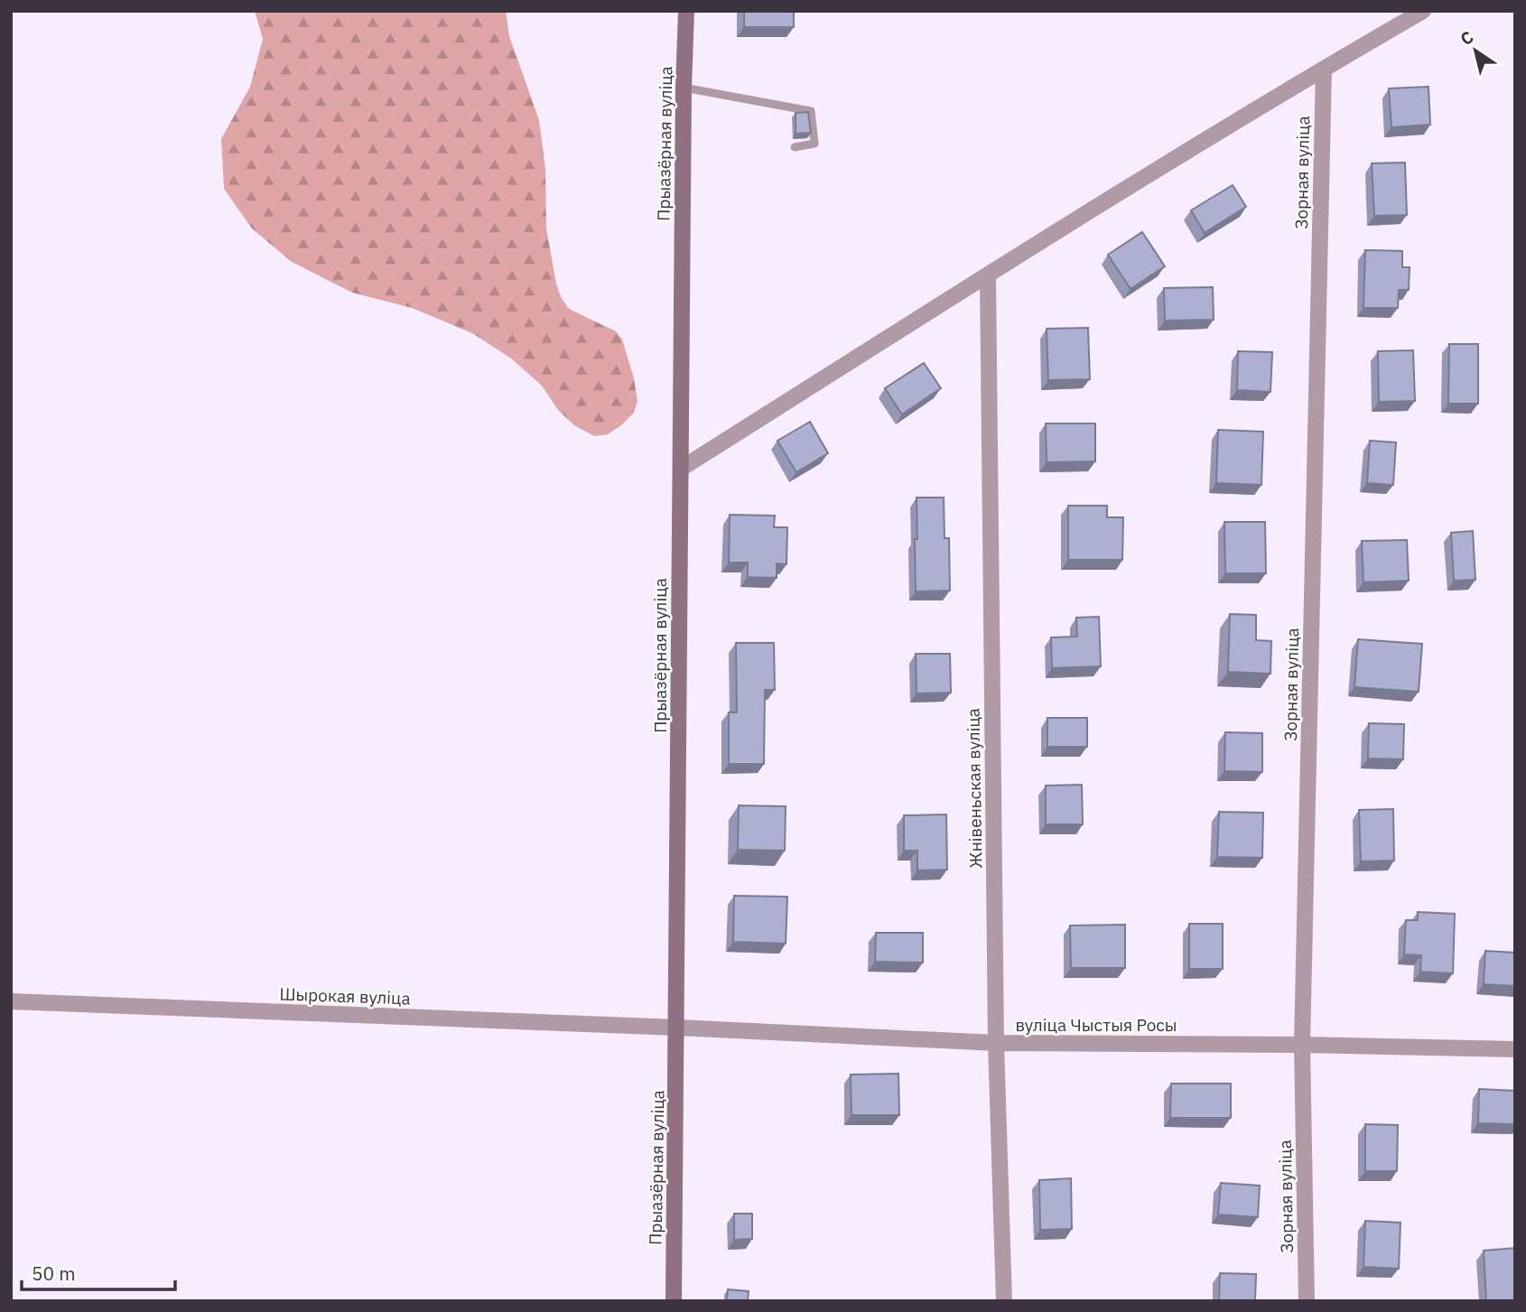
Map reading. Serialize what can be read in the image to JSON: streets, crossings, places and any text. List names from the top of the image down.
{
  "streets": {
    "street": [
      "Прыазёрная вуліца",
      "Зорная вуліца",
      "Жнівеньская вуліца",
      "Шырокая вуліца",
      "вуліца Чыстыя Росы"
    ]
  },
  "crossings": [
    ["Прыазёрная вуліца", "Шырокая вуліца"],
    ["Прыазёрная вуліца", "вуліца Чыстыя Росы"],
    ["Зорная вуліца", "вуліца Чыстыя Росы"],
    ["Жнівеньская вуліца", "вуліца Чыстыя Росы"],
    ["Шырокая вуліца", "вуліца Чыстыя Росы"]
  ],
  "scale_bar": "50 m",
  "north": "top left"
}
